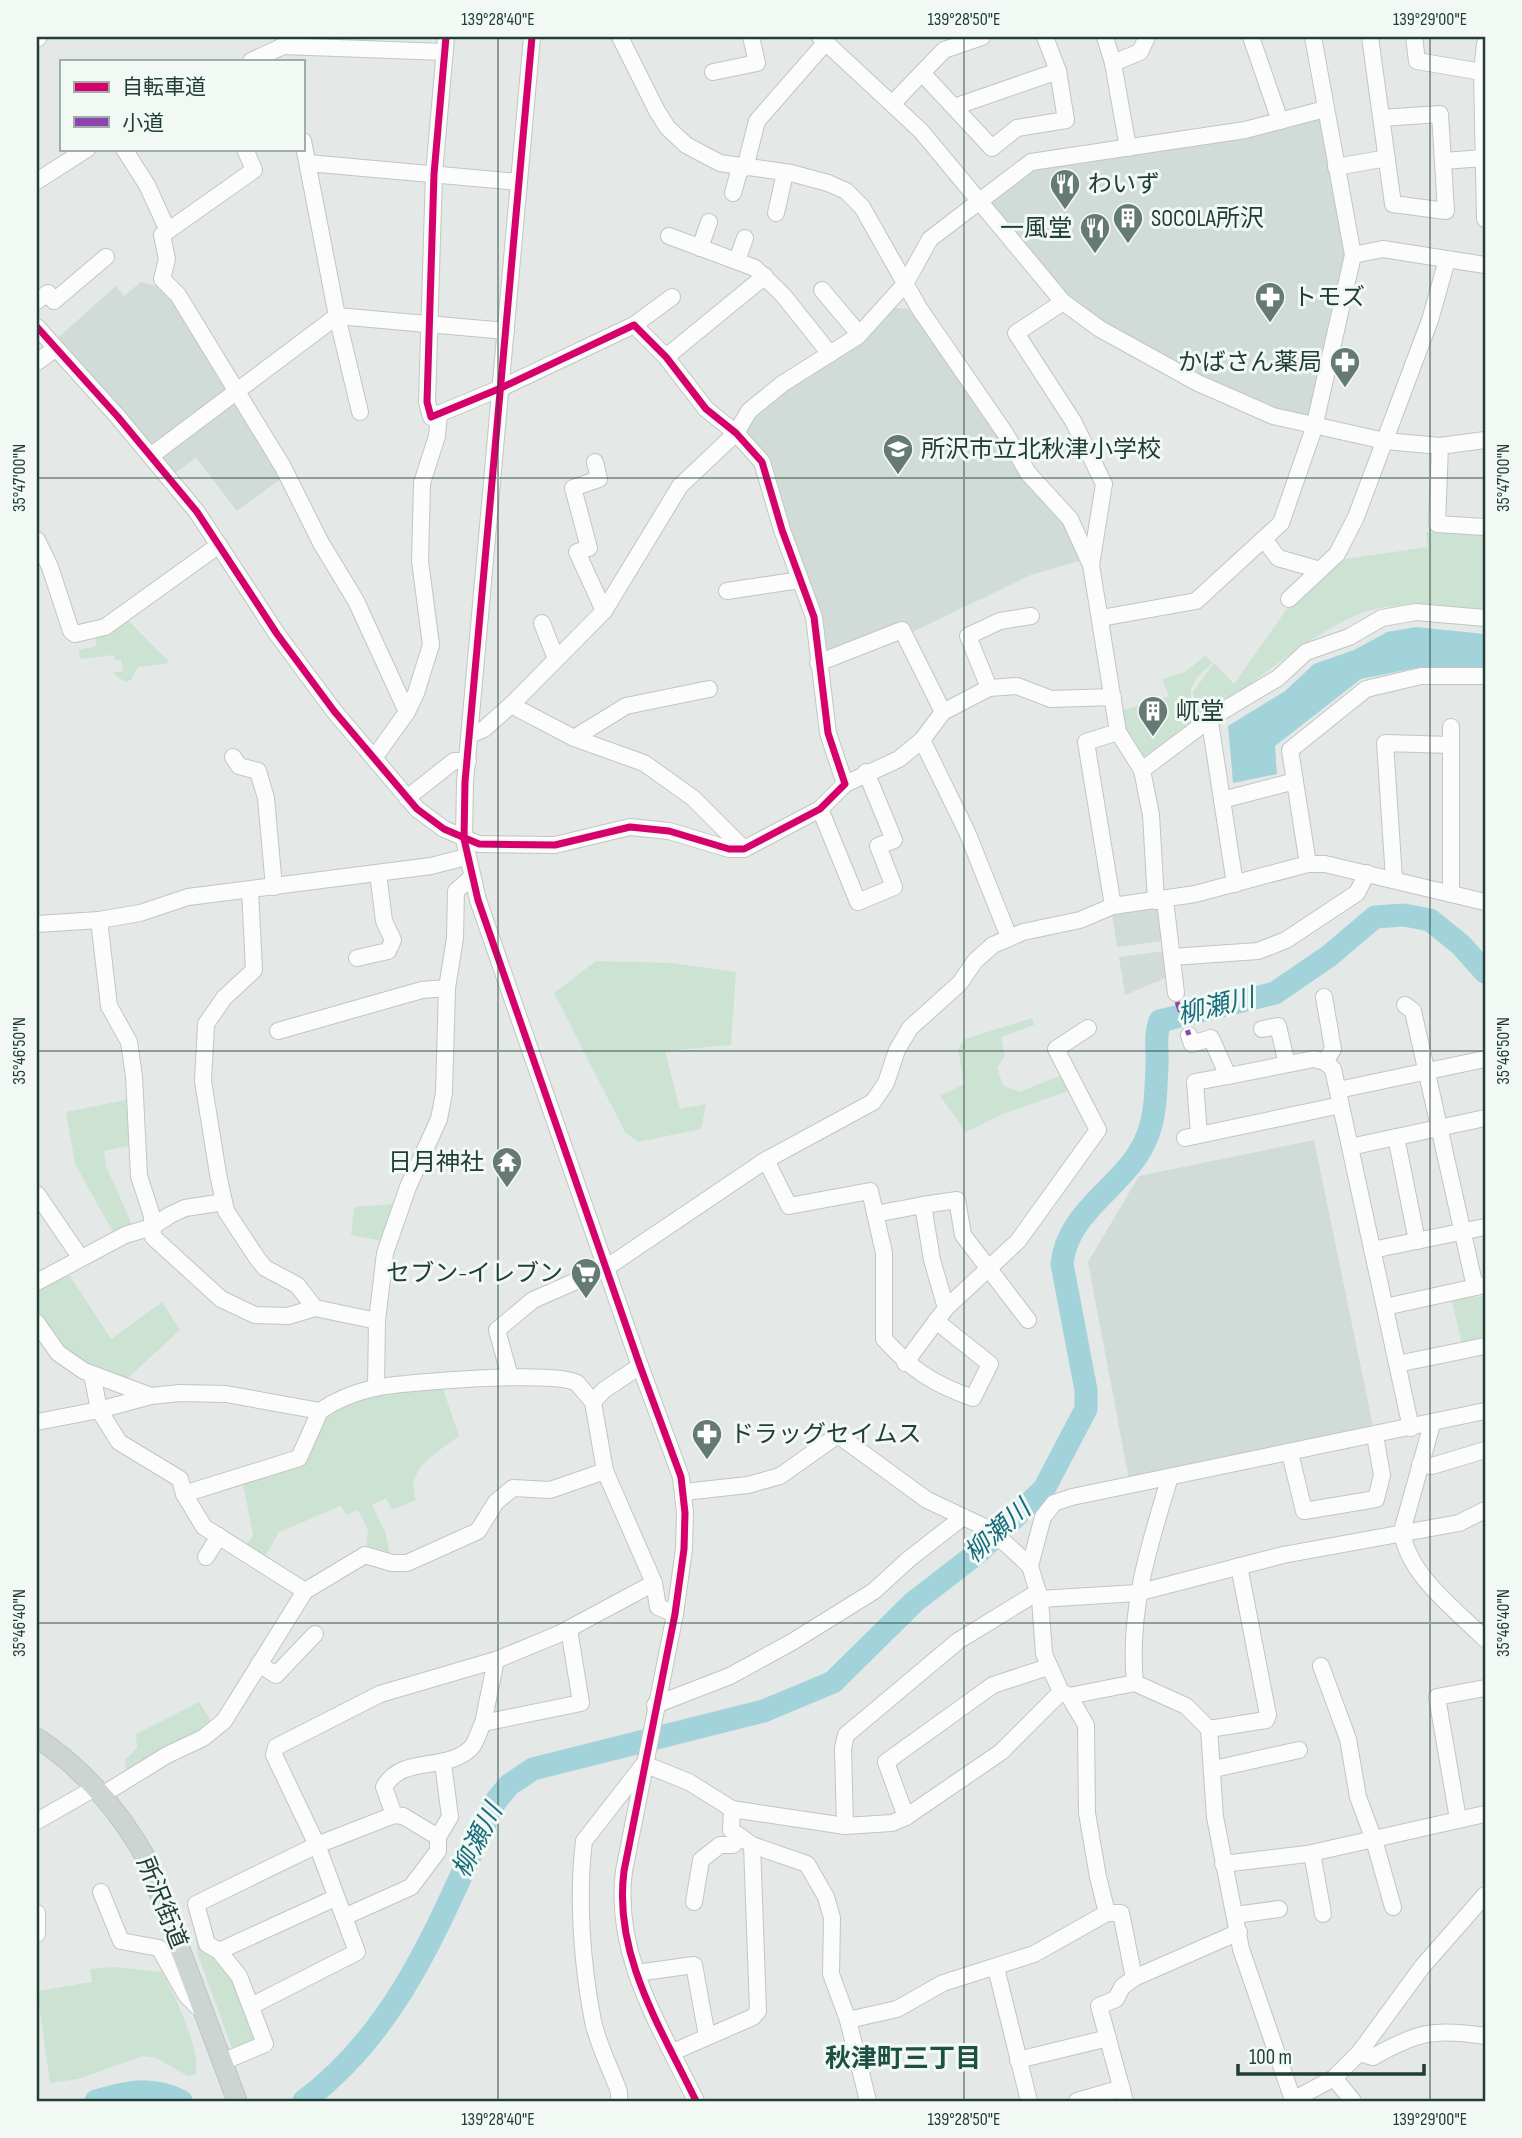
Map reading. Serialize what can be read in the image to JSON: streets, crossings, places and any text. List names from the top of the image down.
{
  "streets": {
    "main road": ["所沢街道"]
  },
  "districts": ["秋津町三丁目"],
  "water": ["柳瀬川"],
  "places": {
    "restaurant": ["わいず", "一風堂"],
    "building": ["SOCOLA所沢", "屼堂"],
    "pharmacy": ["トモズ", "かばさん薬局", "ドラッグセイムス"],
    "school or university": ["所沢市立北秋津小学校"],
    "temple": ["日月神社"],
    "supermarket": ["セブン-イレブン"]
  },
  "legend": ["自転車道", "小道"],
  "scale_bar": "100 m",
  "coordinates": [
    "139°28'40\"E",
    "139°28'50\"E",
    "139°29'00\"E",
    "35°47'00\"N",
    "35°46'50\"N",
    "35°46'40\"N"
  ]
}
